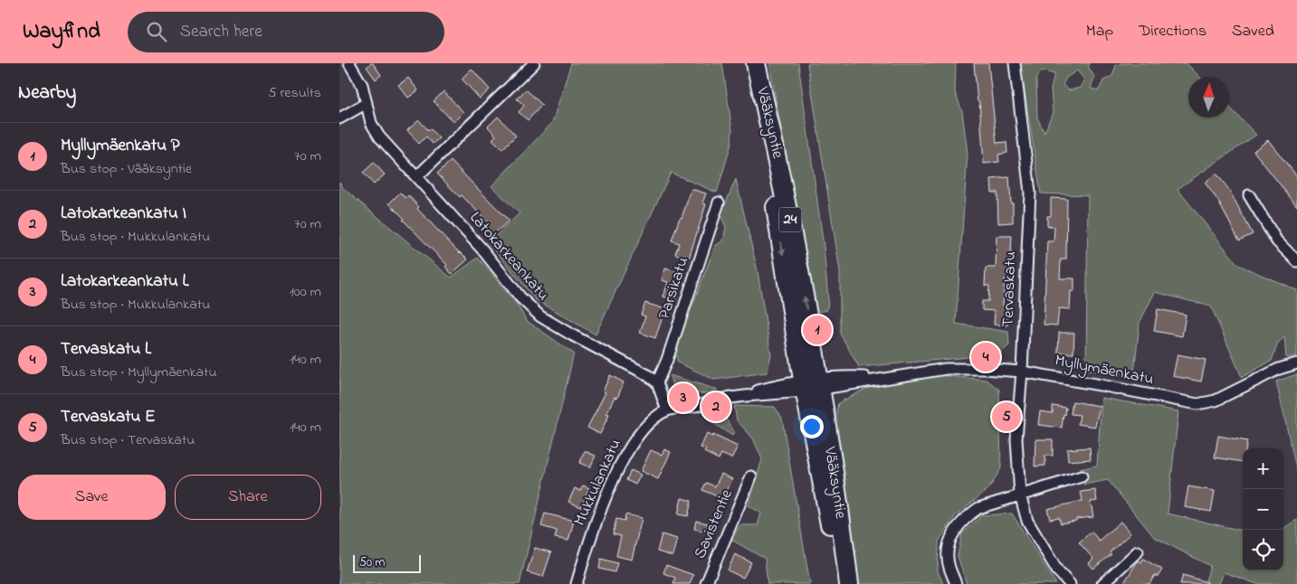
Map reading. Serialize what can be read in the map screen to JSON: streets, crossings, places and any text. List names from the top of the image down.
{
  "streets": {
    "highway": ["Vääksyntie", "24"],
    "street": [
      "Latokarkeankatu",
      "Parsikatu",
      "Tervaskatu",
      "Myllymäenkatu",
      "Mukkulankatu",
      "Savistentie"
    ]
  },
  "crossings": [
    ["Vääksyntie", "Myllymäenkatu"],
    ["Vääksyntie", "Mukkulankatu"],
    ["Latokarkeankatu", "Parsikatu"],
    ["Tervaskatu", "Myllymäenkatu"],
    ["Myllymäenkatu", "Mukkulankatu"]
  ],
  "scale_bar": "50 m",
  "north": "top",
  "page": {
    "header": "Wayfind",
    "search": "Search here",
    "nav": ["Map", "Directions", "Saved"],
    "heading": ["Nearby", "5 results"],
    "list": [
      {
        "mark": "1",
        "name": "Myllymäenkatu P",
        "note": "Bus stop · Vääksyntie",
        "value": "70 m"
      },
      {
        "mark": "2",
        "name": "Latokarkeankatu I",
        "note": "Bus stop · Mukkulankatu",
        "value": "70 m"
      },
      {
        "mark": "3",
        "name": "Latokarkeankatu L",
        "note": "Bus stop · Mukkulankatu",
        "value": "100 m"
      },
      {
        "mark": "4",
        "name": "Tervaskatu L",
        "note": "Bus stop · Myllymäenkatu",
        "value": "140 m"
      },
      {
        "mark": "5",
        "name": "Tervaskatu E",
        "note": "Bus stop · Tervaskatu",
        "value": "140 m"
      }
    ],
    "pins": [
      "1",
      "4",
      "3",
      "2",
      "5"
    ],
    "map_buttons": ["+", "−"],
    "buttons": ["Save", "Share"],
    "scale": "50 m"
  }
}
